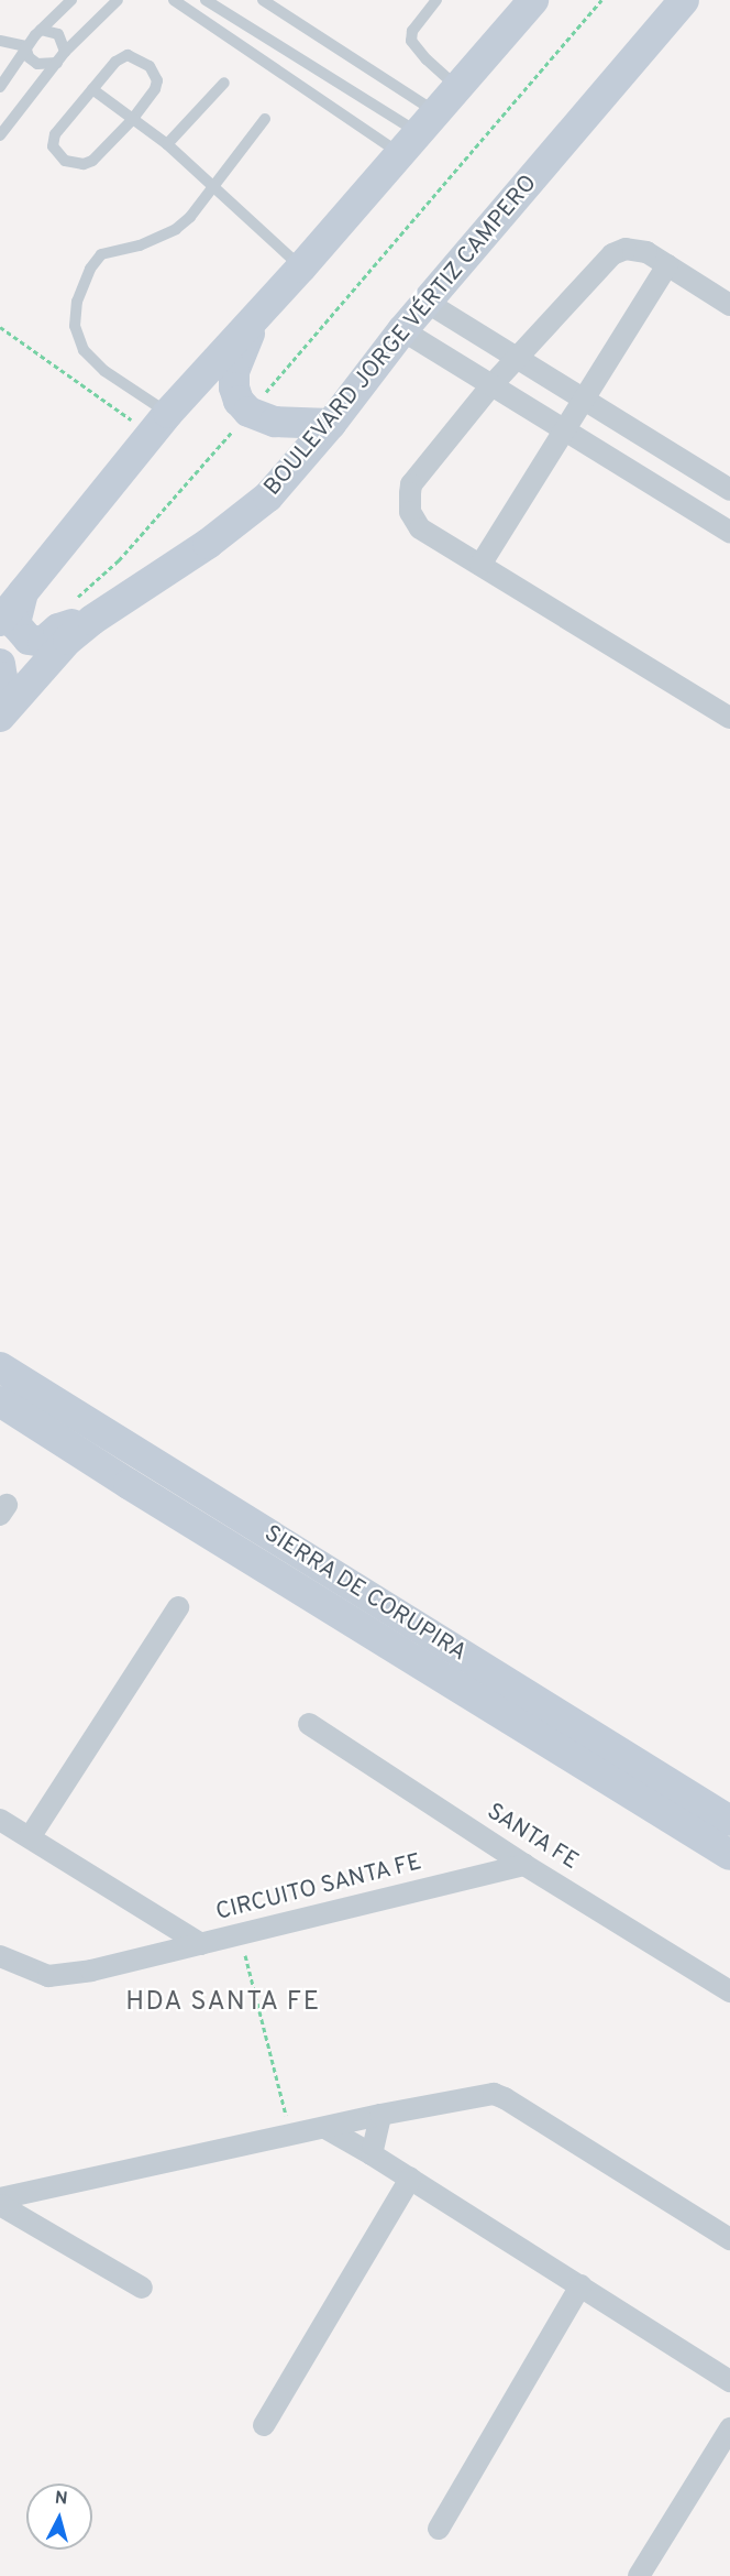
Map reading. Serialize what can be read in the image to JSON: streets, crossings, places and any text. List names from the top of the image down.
{
  "streets": {
    "main road": ["BOULEVARD JORGE VÉRTIZ CAMPERO", "SIERRA DE CORUPIRA"],
    "street": ["SANTA FE", "CIRCUITO SANTA FE"]
  },
  "crossings": [
    ["SANTA FE", "CIRCUITO SANTA FE"]
  ],
  "districts": ["HDA SANTA FE"],
  "north": "top"
}
